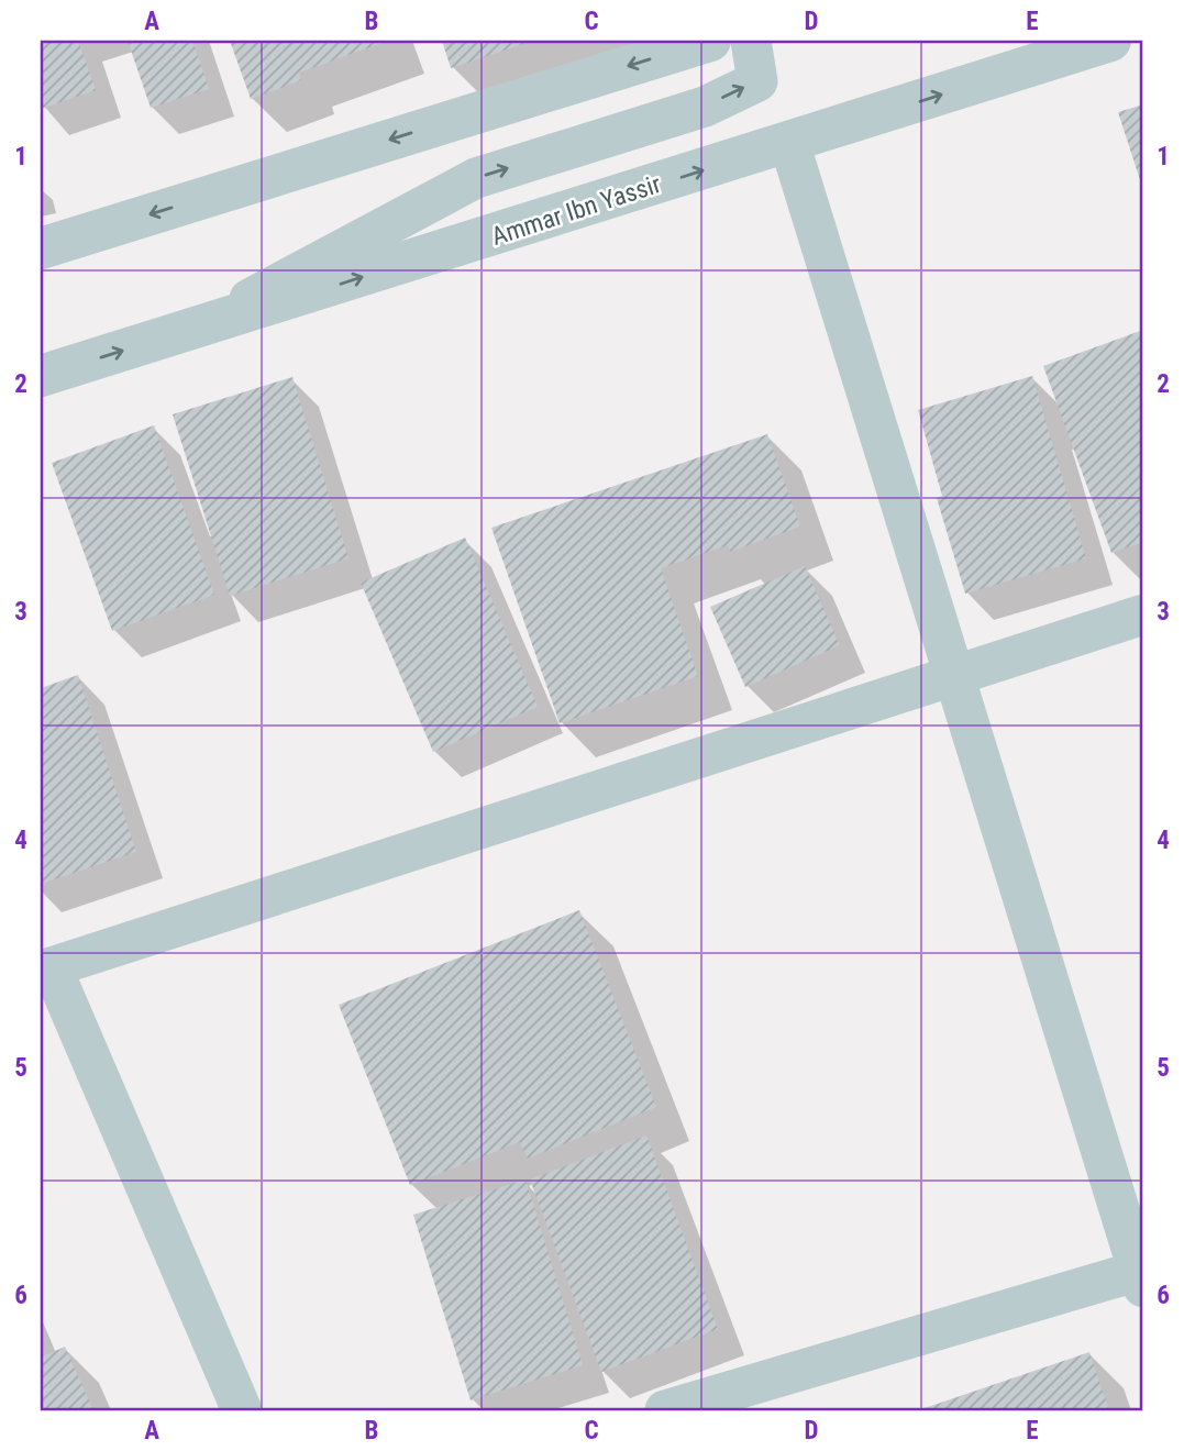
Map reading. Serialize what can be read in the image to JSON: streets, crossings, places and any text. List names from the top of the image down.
{
  "streets": {
    "street": ["Ammar Ibn Yassir"]
  },
  "grid": {
    "columns": [
      "A",
      "B",
      "C",
      "D",
      "E"
    ],
    "rows": [
      "1",
      "2",
      "3",
      "4",
      "5",
      "6"
    ]
  }
}
